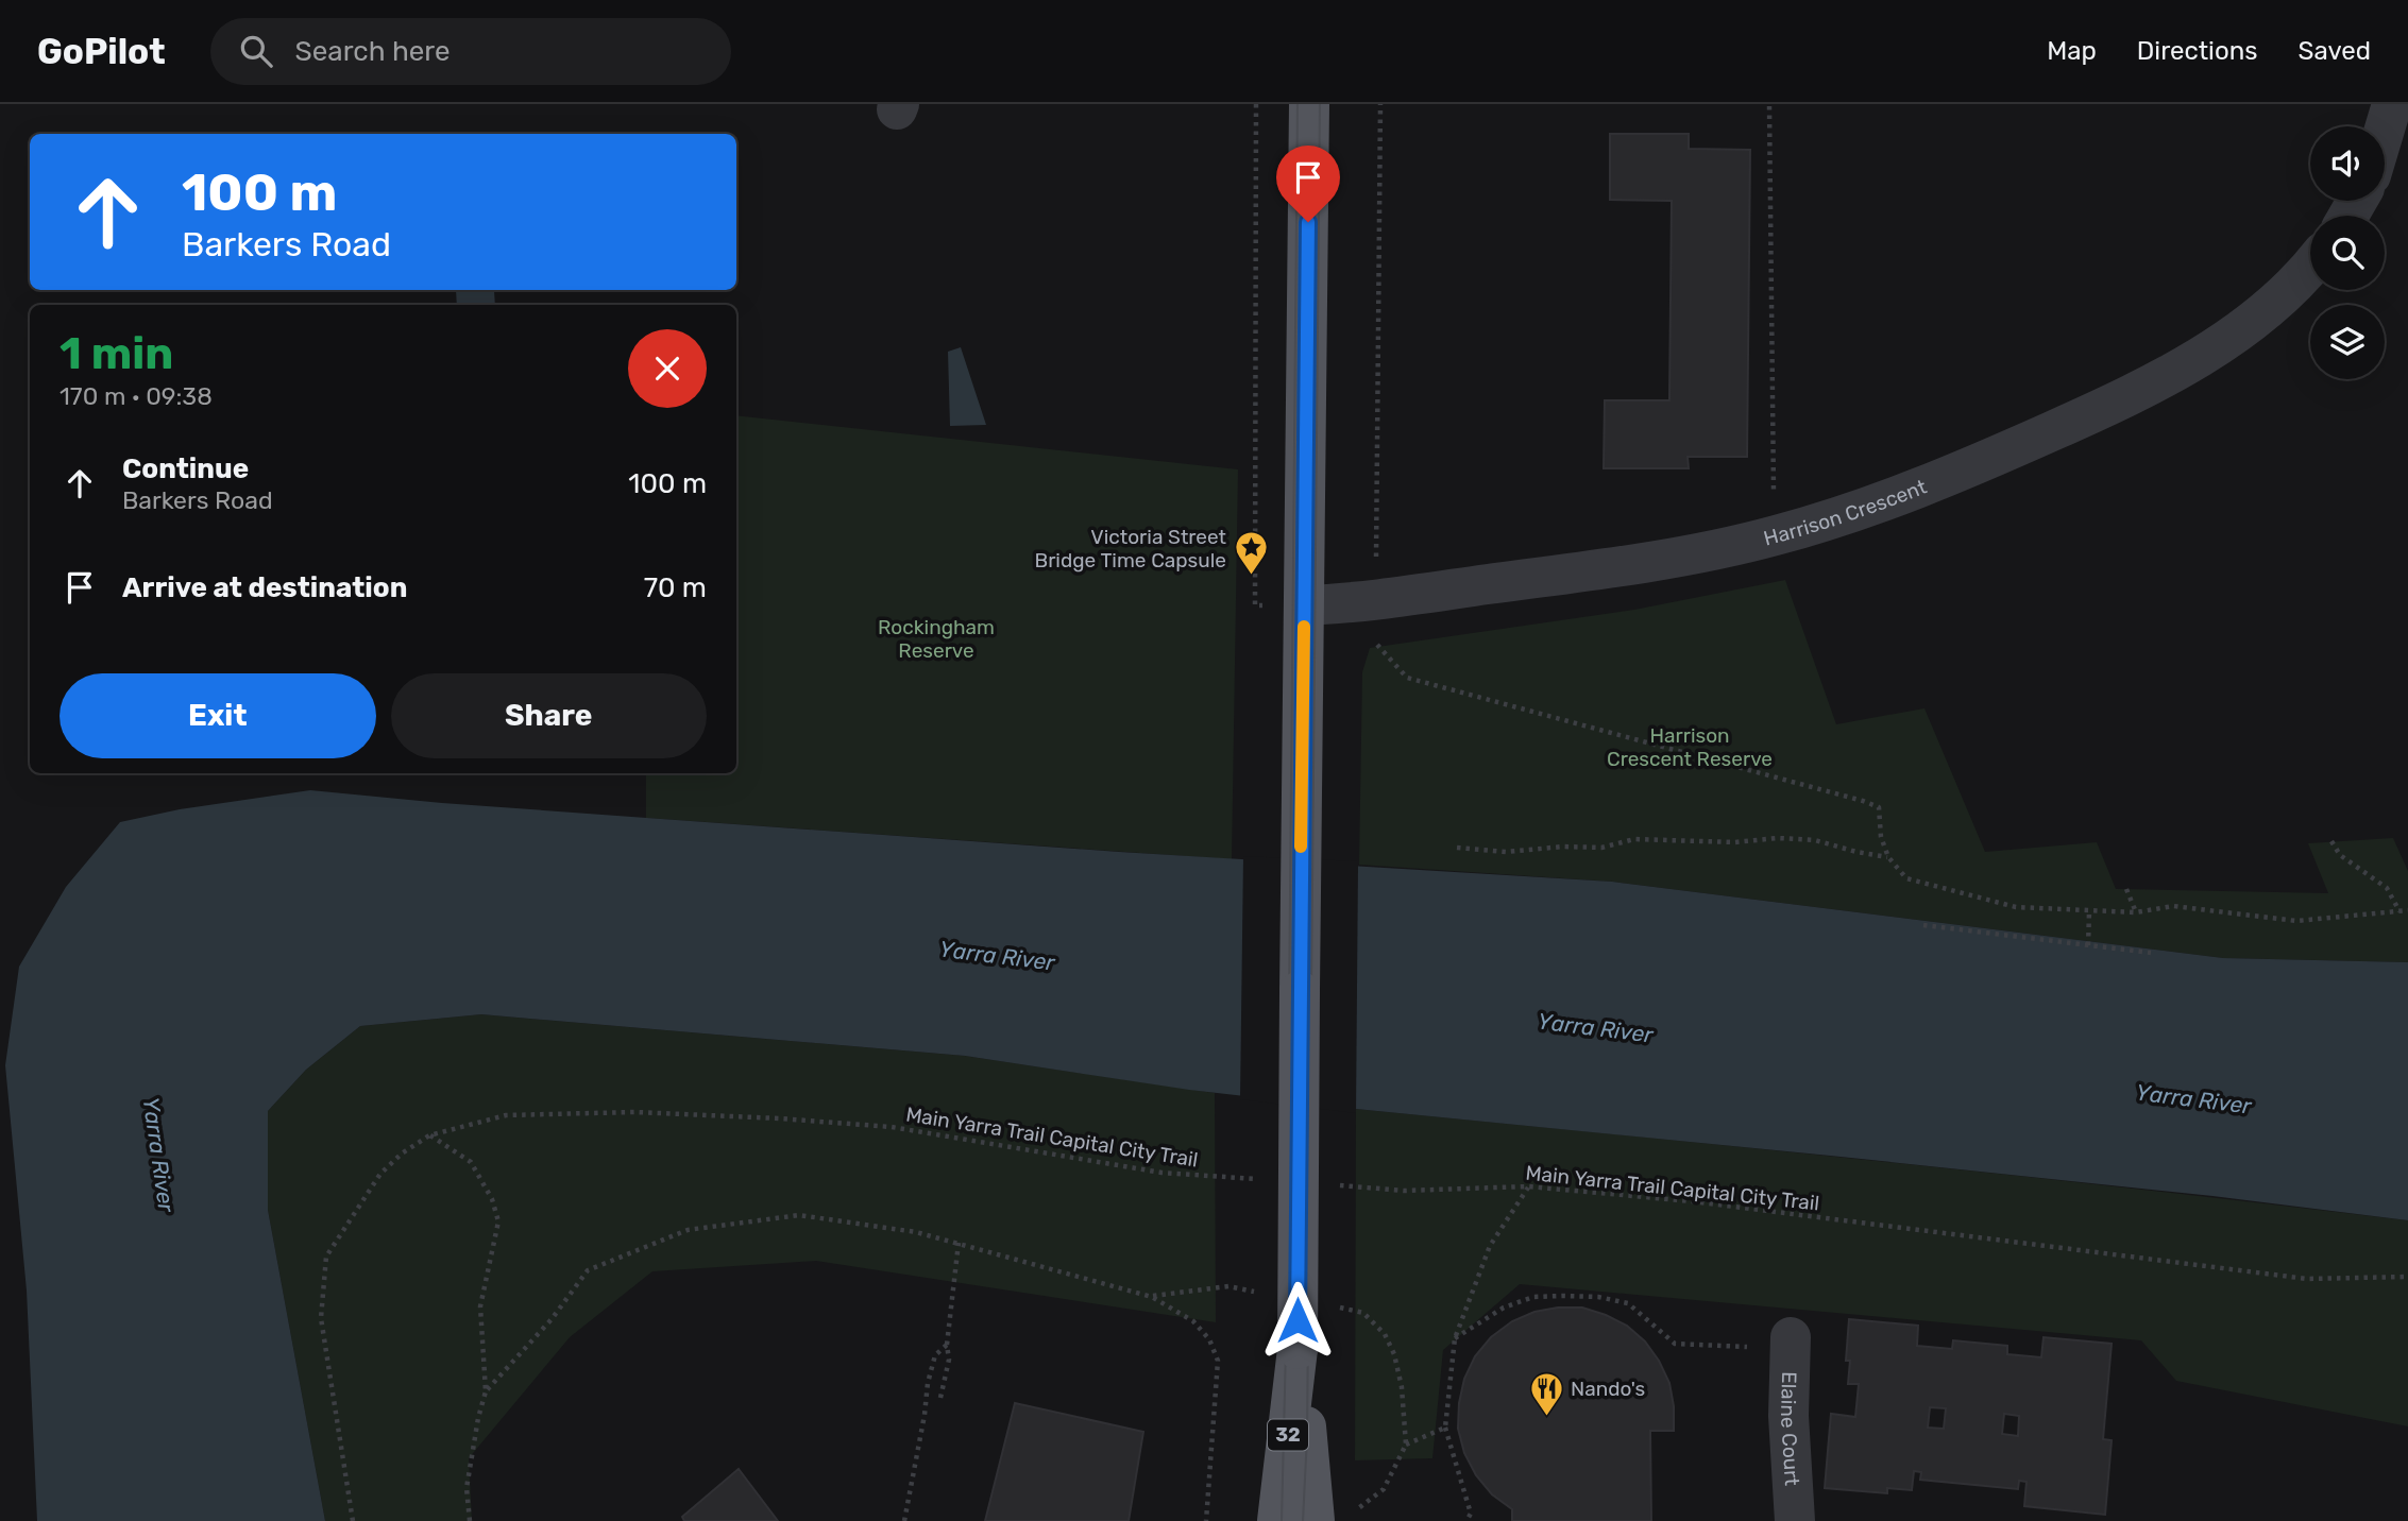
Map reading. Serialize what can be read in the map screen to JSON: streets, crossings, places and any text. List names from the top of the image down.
{
  "streets": {
    "main road": ["32"],
    "street": ["Harrison Crescent", "Elaine Court"],
    "path": ["Main Yarra Trail Capital City Trail"]
  },
  "crossings": [
    ["Harrison Crescent", "32"]
  ],
  "water": ["Yarra River"],
  "parks": ["Rockingham Reserve", "Harrison Crescent Reserve"],
  "places": {
    "place": ["Victoria Street Bridge Time Capsule"],
    "restaurant": ["Nando's"]
  },
  "page": {
    "header": "GoPilot",
    "search": "Search here",
    "nav": ["Map", "Directions", "Saved"],
    "turn": ["100 m", "Barkers Road"],
    "heading": ["1 min", "170 m · 09:38"],
    "list": [
      {
        "name": "Continue",
        "note": "Barkers Road",
        "value": "100 m"
      },
      {
        "name": "Arrive at destination",
        "value": "70 m"
      }
    ],
    "buttons": ["Exit", "Share"]
  }
}
